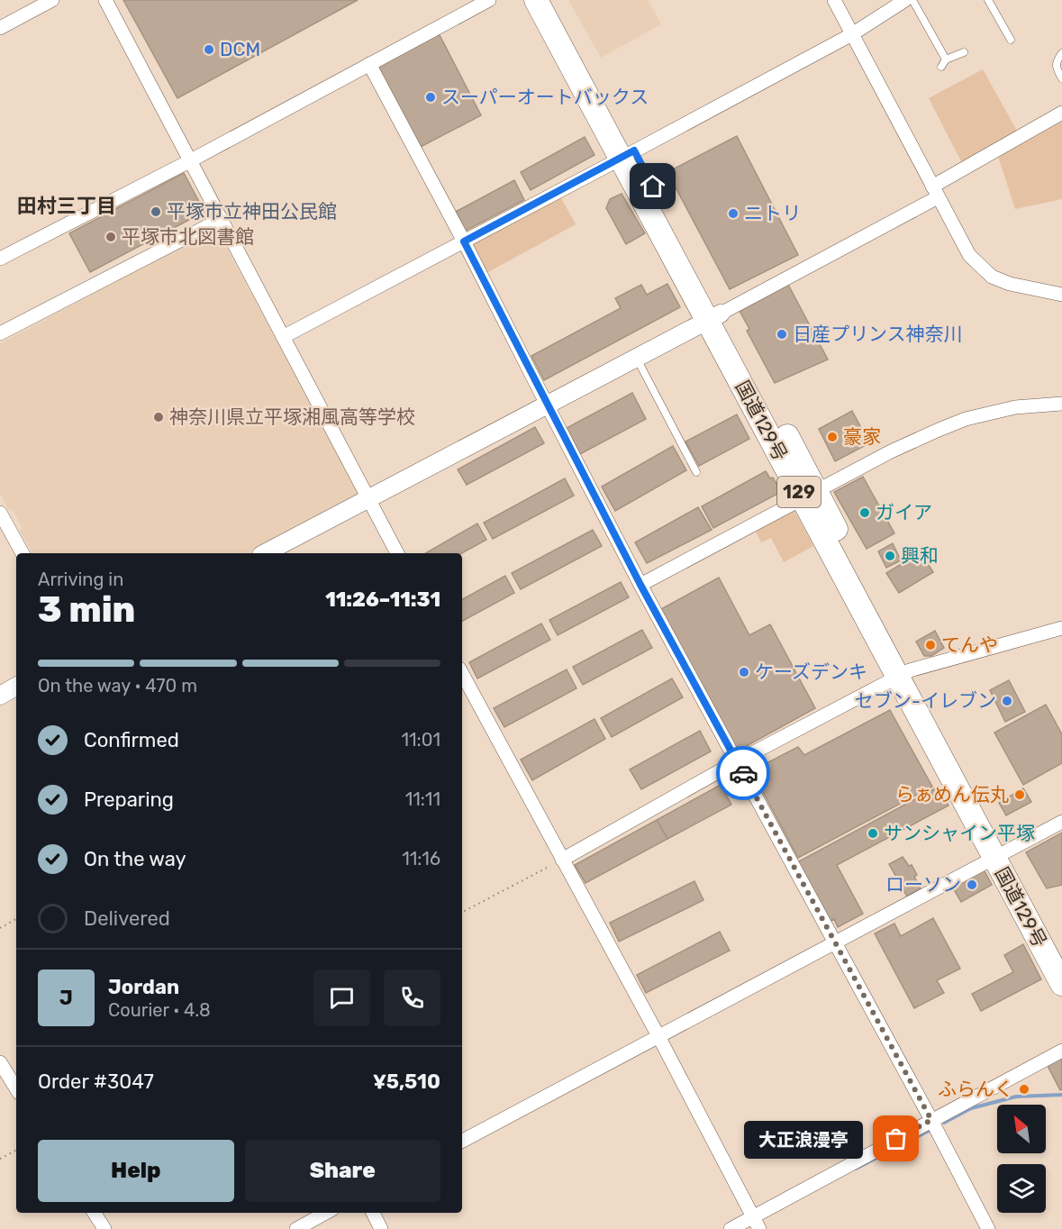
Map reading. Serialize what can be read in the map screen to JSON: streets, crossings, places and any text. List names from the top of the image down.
{
  "streets": {
    "highway": ["国道129号", "129"]
  },
  "districts": ["田村三丁目"],
  "places": [
    "DCM",
    "スーパーオートバックス",
    "平塚市立神田公民館",
    "ニトリ",
    "平塚市北図書館",
    "日産プリンス神奈川",
    "神奈川県立平塚湘風高等学校",
    "豪家",
    "ガイア",
    "興和",
    "てんや",
    "ケーズデンキ",
    "セブン-イレブン",
    "らぁめん伝丸",
    "サンシャイン平塚",
    "ローソン",
    "ふらんく",
    "大正浪漫亭"
  ],
  "north": "top left",
  "page": {
    "heading": ["3 min", "Arriving in", "11:26–11:31"],
    "panel": [
      "Jordan",
      "Courier · 4.8",
      "Order #3047",
      "¥5,510"
    ],
    "bar": "On the way · 470 m",
    "list": [
      ["Confirmed", "11:01"],
      ["Preparing", "11:11"],
      ["On the way", "11:16"],
      "Delivered"
    ],
    "round": "J",
    "bubble": "大正浪漫亭",
    "buttons": ["Help", "Share"]
  }
}
